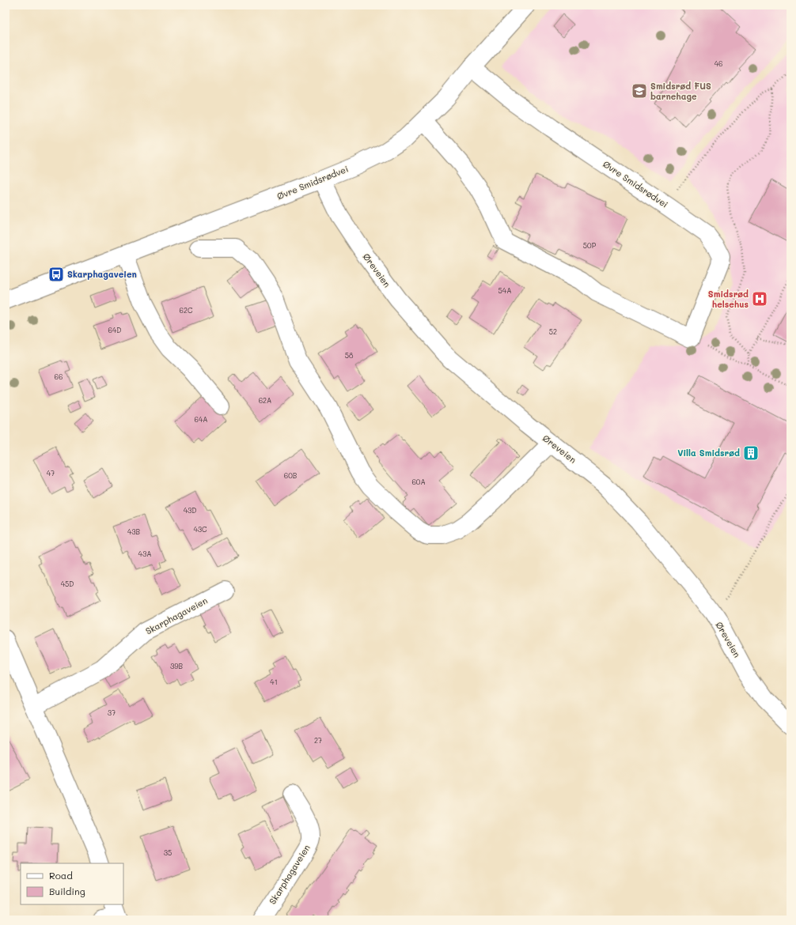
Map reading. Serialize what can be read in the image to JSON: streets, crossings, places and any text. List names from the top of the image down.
{
  "streets": {
    "street": ["Øvre Smidsrødvei", "Øreveien", "Skarphagaveien"]
  },
  "crossings": [
    ["Øvre Smidsrødvei", "Øreveien"]
  ],
  "places": {
    "school or university": ["Smidsrød FUS barnehage"],
    "bus stop": ["Skarphagaveien"],
    "hospital": ["Smidsrød helsehus"],
    "building": ["Villa Smidsrød"]
  },
  "house_numbers": [
    "46",
    "50P",
    "54A",
    "62C",
    "64D",
    "52",
    "58",
    "66",
    "62A",
    "64A",
    "47",
    "60B",
    "60A",
    "43D",
    "43C",
    "43B",
    "43A",
    "45D",
    "39B",
    "41",
    "37",
    "27",
    "35"
  ],
  "legend": ["Road", "Building"]
}
